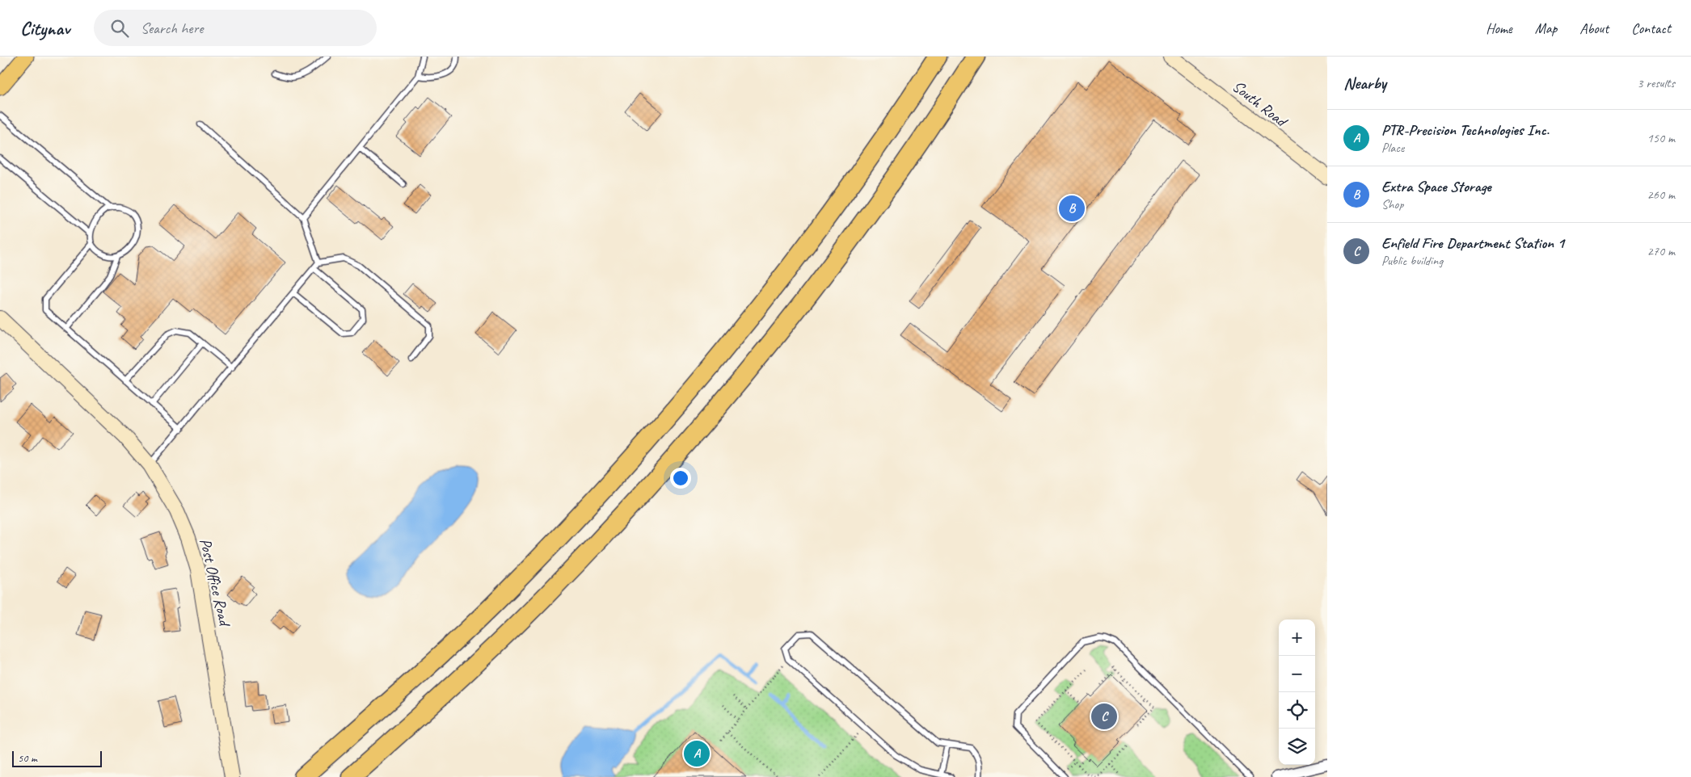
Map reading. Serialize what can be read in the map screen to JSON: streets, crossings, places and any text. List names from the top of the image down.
{
  "streets": {
    "street": ["South Road", "Post Office Road"]
  },
  "scale_bar": "50 m",
  "page": {
    "header": "Citynav",
    "search": "Search here",
    "nav": [
      "Home",
      "Map",
      "About",
      "Contact"
    ],
    "heading": ["Nearby", "3 results"],
    "list": [
      {
        "mark": "A",
        "name": "PTR-Precision Technologies Inc.",
        "note": "Place",
        "value": "150 m"
      },
      {
        "mark": "B",
        "name": "Extra Space Storage",
        "note": "Shop",
        "value": "260 m"
      },
      {
        "mark": "C",
        "name": "Enfield Fire Department Station 1",
        "note": "Public building",
        "value": "270 m"
      }
    ],
    "pins": ["B", "C", "A"],
    "map_buttons": ["+", "−"],
    "scale": "50 m"
  }
}
